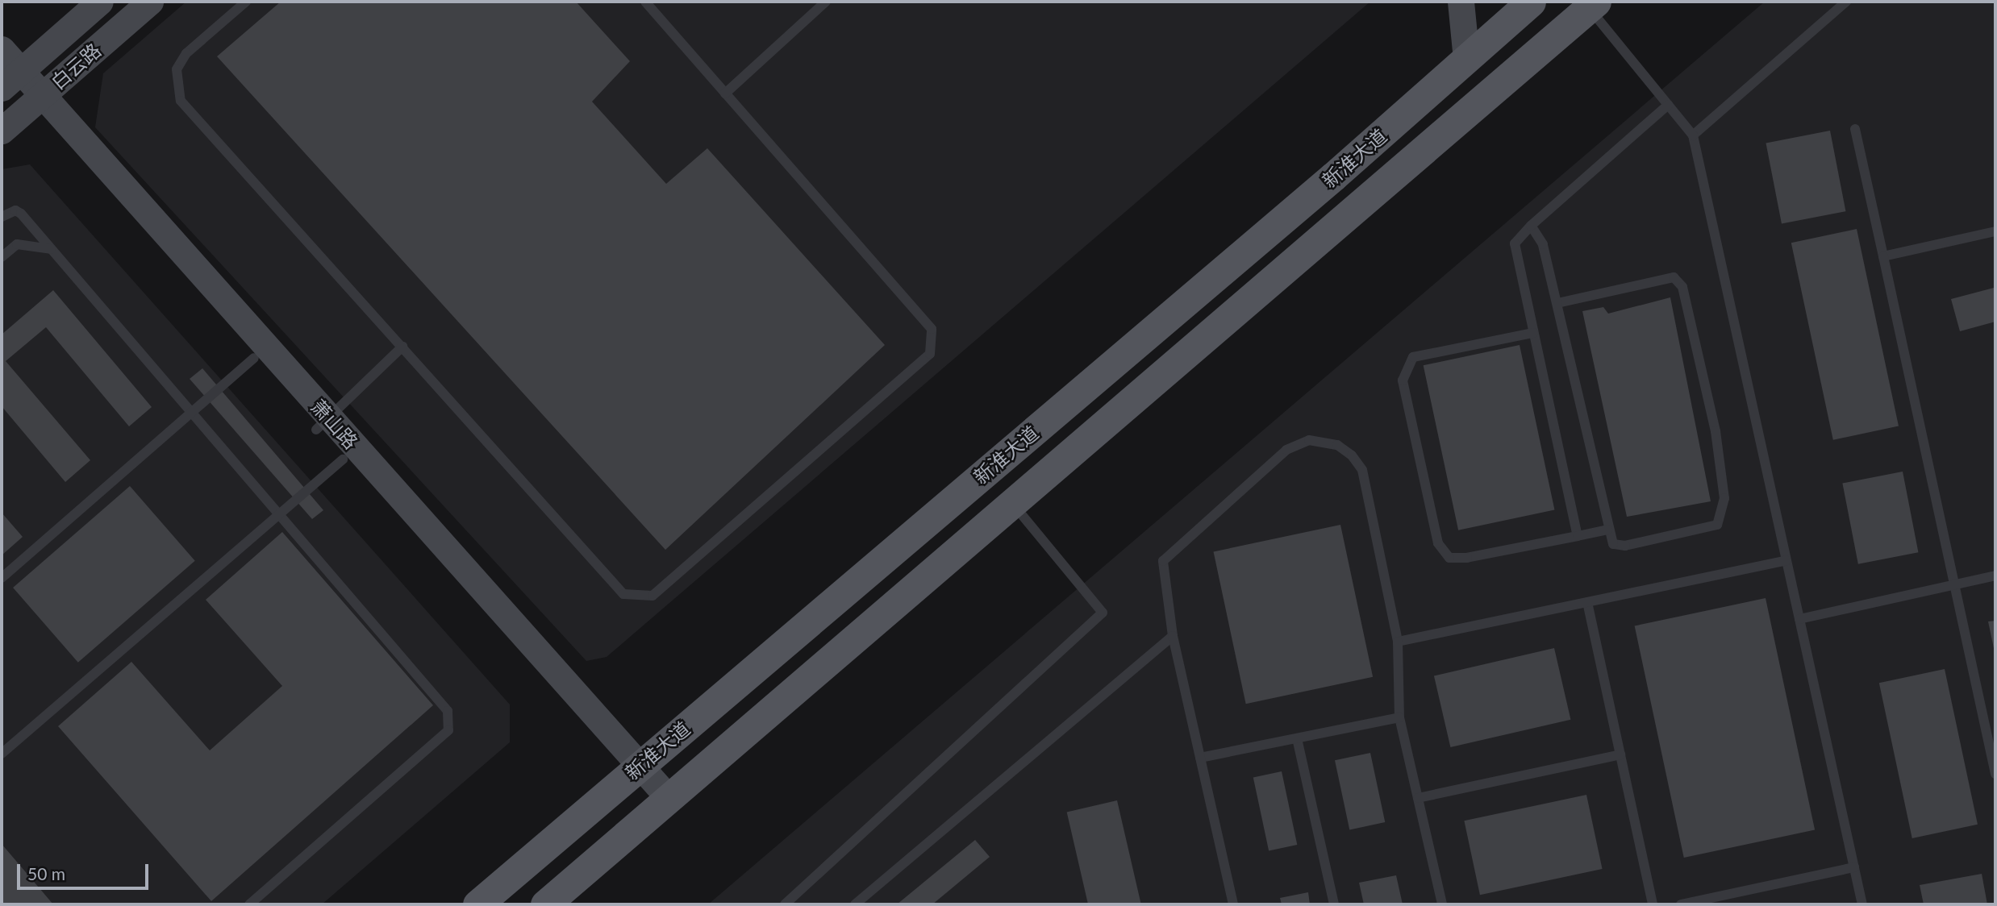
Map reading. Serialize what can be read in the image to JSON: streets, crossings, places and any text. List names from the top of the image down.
{
  "streets": {
    "main road": ["新淮大道"],
    "street": ["白云路", "萧山路"]
  },
  "crossings": [
    ["白云路", "萧山路"],
    ["新淮大道", "萧山路"]
  ],
  "scale_bar": "50 m"
}
